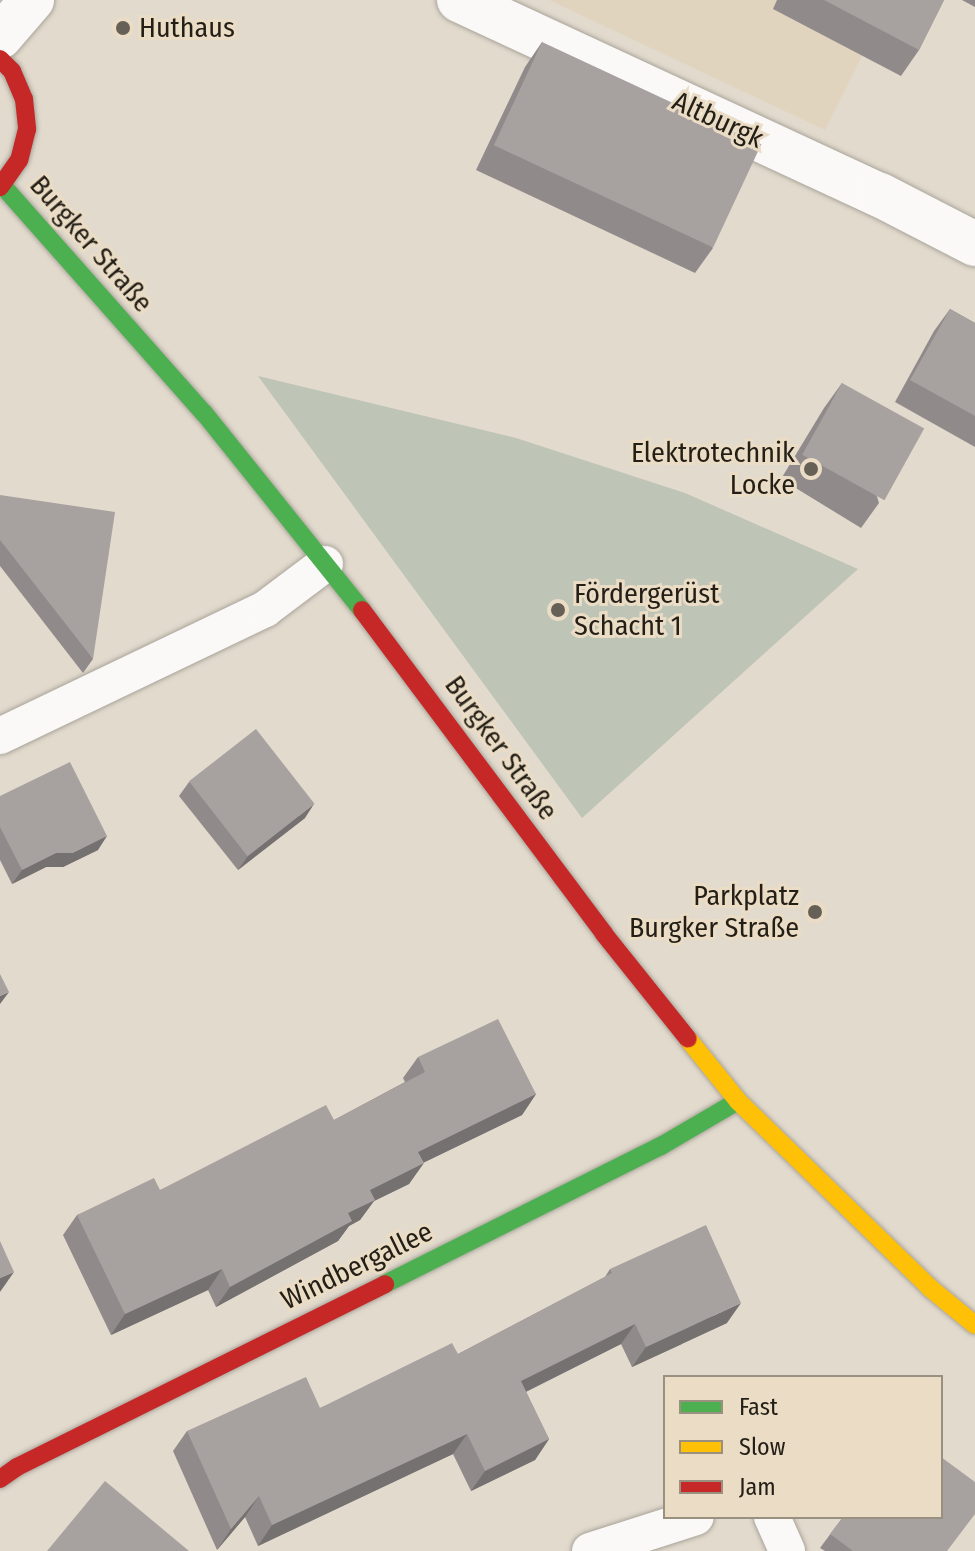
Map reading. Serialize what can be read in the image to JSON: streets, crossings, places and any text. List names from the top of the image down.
{
  "streets": {
    "main road": ["Burgker Straße", "Windbergallee"],
    "street": ["Altburgk"]
  },
  "crossings": [
    ["Burgker Straße", "Windbergallee"]
  ],
  "places": [
    "Huthaus",
    "Elektrotechnik Locke",
    "Fördergerüst Schacht 1",
    "Parkplatz Burgker Straße"
  ],
  "legend": ["Fast", "Slow", "Jam"]
}
